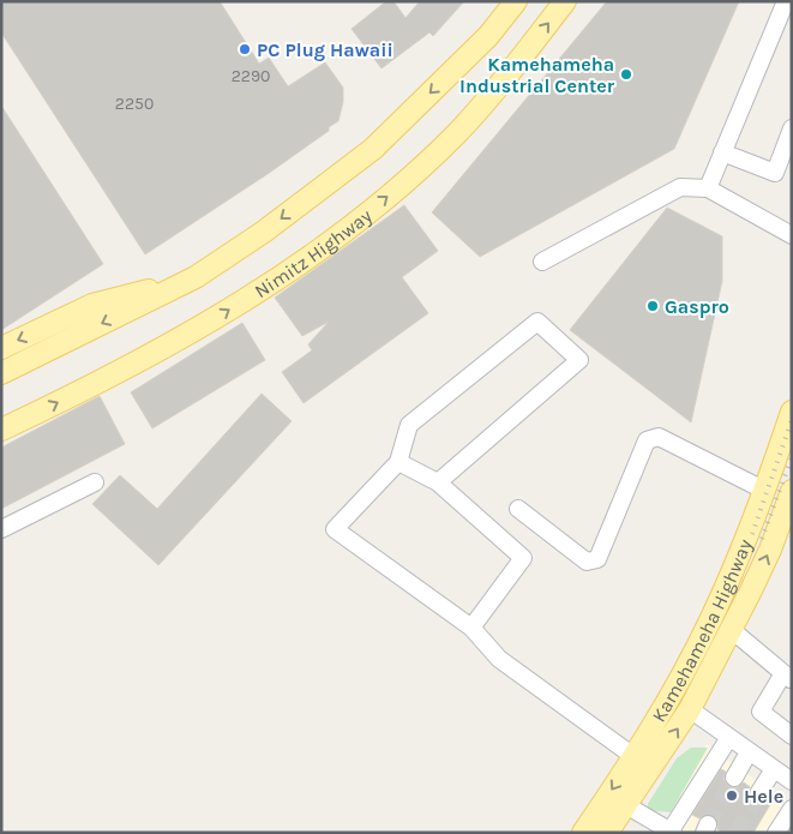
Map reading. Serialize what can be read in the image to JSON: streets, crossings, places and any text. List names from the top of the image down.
{
  "streets": {
    "main road": ["Nimitz Highway", "Kamehameha Highway"]
  },
  "places": [
    "PC Plug Hawaii",
    "Kamehameha Industrial Center",
    "Gaspro",
    "Hele"
  ],
  "house_numbers": ["2290", "2250"]
}
